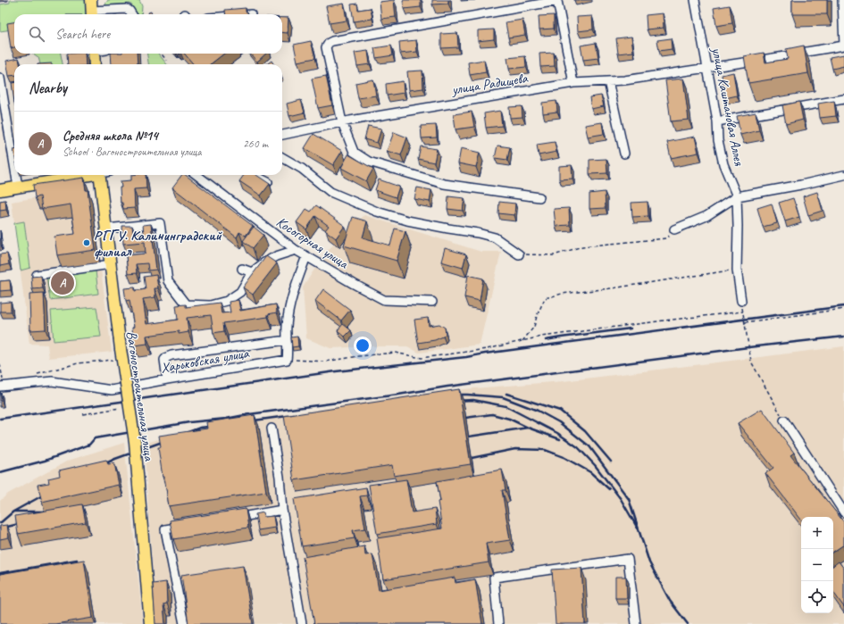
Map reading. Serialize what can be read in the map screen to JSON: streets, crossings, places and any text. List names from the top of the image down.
{
  "streets": {
    "main road": ["Вагоностроительная улица"],
    "street": [
      "улица Радищева",
      "улица Каштановая Аллея",
      "Косогорная улица",
      "Харьковская улица"
    ]
  },
  "crossings": [
    ["улица Радищева", "улица Каштановая Аллея"]
  ],
  "places": ["РГГУ. Калининградский филиал"],
  "page": {
    "search": "Search here",
    "heading": "Nearby",
    "list": [
      {
        "mark": "A",
        "name": "Средняя школа №14",
        "note": "School · Вагоностроительная улица",
        "value": "260 m"
      }
    ],
    "pins": "A",
    "map_buttons": ["+", "−"]
  }
}
